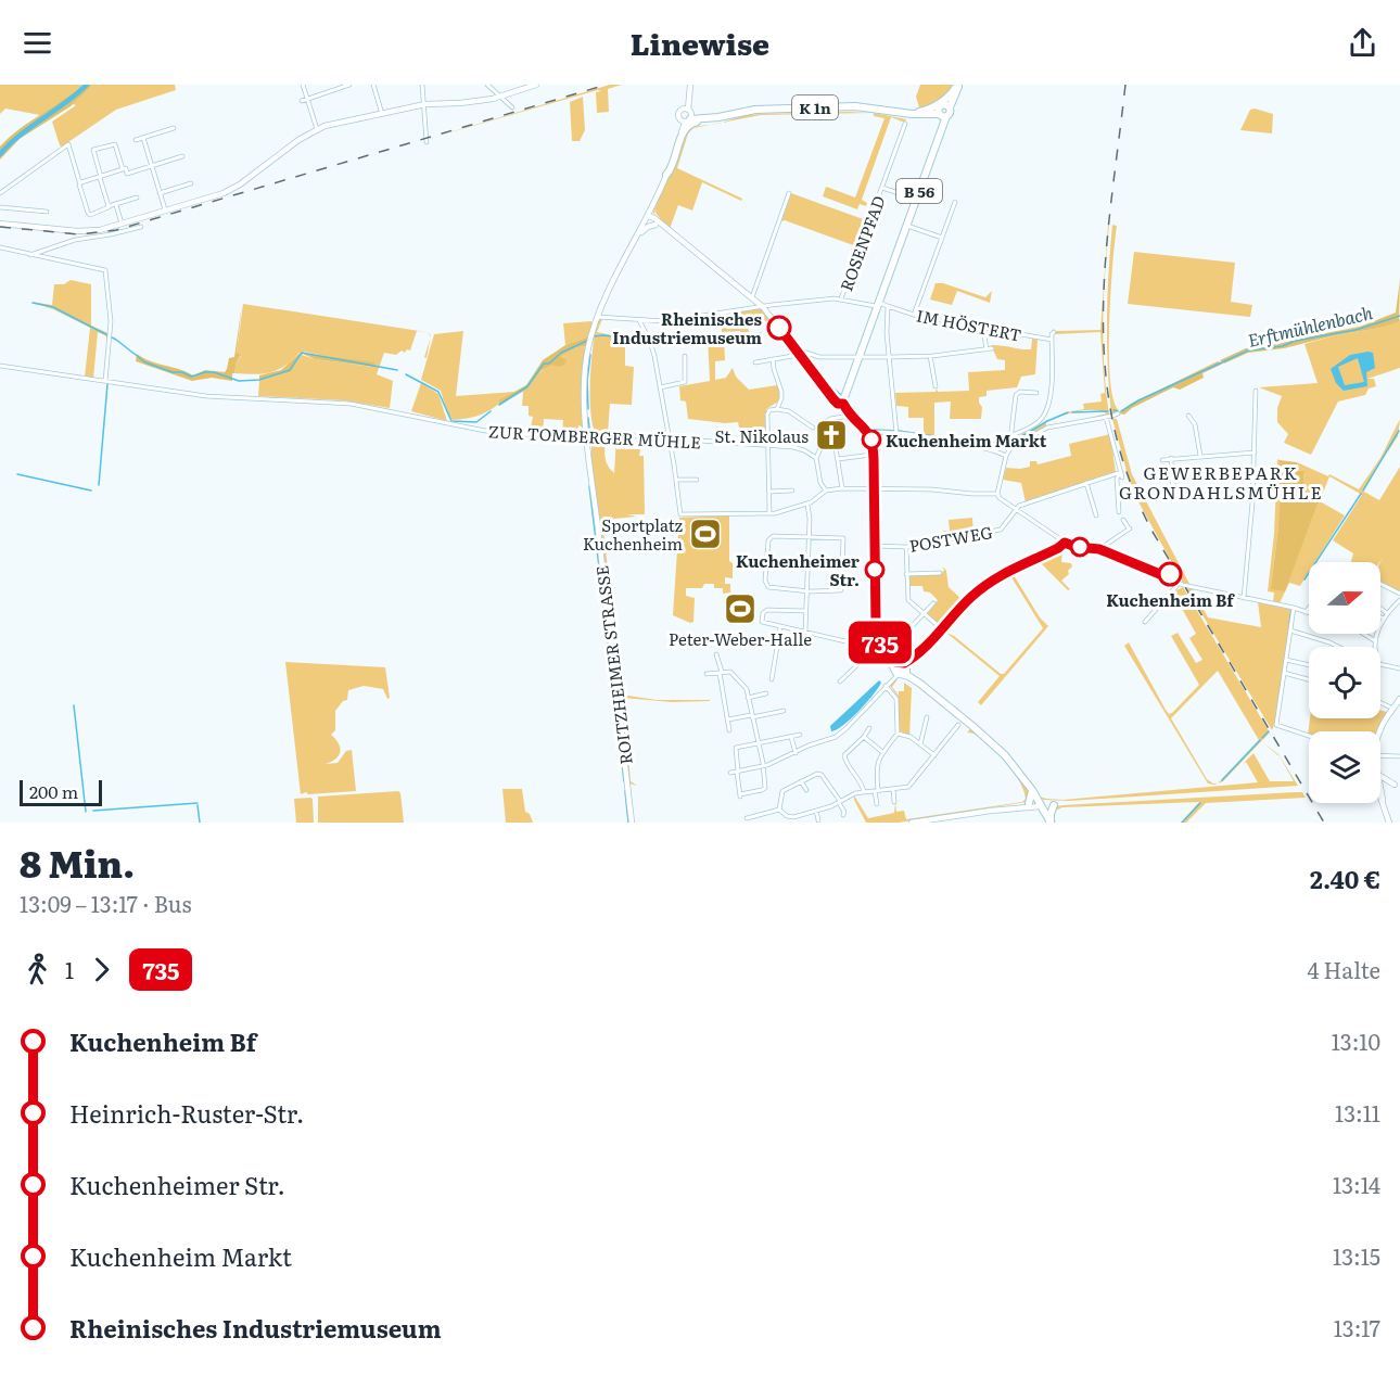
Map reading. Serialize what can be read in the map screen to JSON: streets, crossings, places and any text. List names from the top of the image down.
{
  "streets": {
    "main road": ["K 1n", "B 56"],
    "street": [
      "ROSENPFAD",
      "IM HÖSTERT",
      "ZUR TOMBERGER MÜHLE",
      "POSTWEG",
      "ROITZHEIMER STRASSE"
    ]
  },
  "crossings": [
    ["K 1n", "B 56"],
    ["K 1n", "ROITZHEIMER STRASSE"],
    ["B 56", "ROSENPFAD"],
    ["B 56", "IM HÖSTERT"],
    ["ROSENPFAD", "IM HÖSTERT"],
    ["IM HÖSTERT", "ROITZHEIMER STRASSE"],
    ["ZUR TOMBERGER MÜHLE", "ROITZHEIMER STRASSE"]
  ],
  "districts": ["GEWERBEPARK GRONDAHLSMÜHLE"],
  "water": ["Erftmühlenbach"],
  "places": {
    "other": [
      "Rheinisches Industriemuseum",
      "Kuchenheim Markt",
      "Kuchenheimer Str.",
      "Kuchenheim Bf"
    ],
    "church": ["St. Nikolaus"],
    "sports": ["Sportplatz Kuchenheim", "Peter-Weber-Halle"]
  },
  "lines": ["bus line 735"],
  "scale_bar": "200 m",
  "north": "right",
  "page": {
    "header": "Linewise",
    "on_map": "735",
    "scale": "200 m",
    "heading": ["8 Min.", "13:09 – 13:17 · Bus", "2.40 €"],
    "legs": ["1", "735", "4 Halte"],
    "list": [
      {
        "name": "Kuchenheim Bf",
        "value": "13:10"
      },
      {
        "name": "Heinrich-Ruster-Str.",
        "value": "13:11"
      },
      {
        "name": "Kuchenheimer Str.",
        "value": "13:14"
      },
      {
        "name": "Kuchenheim Markt",
        "value": "13:15"
      },
      {
        "name": "Rheinisches Industriemuseum",
        "value": "13:17"
      }
    ]
  }
}
